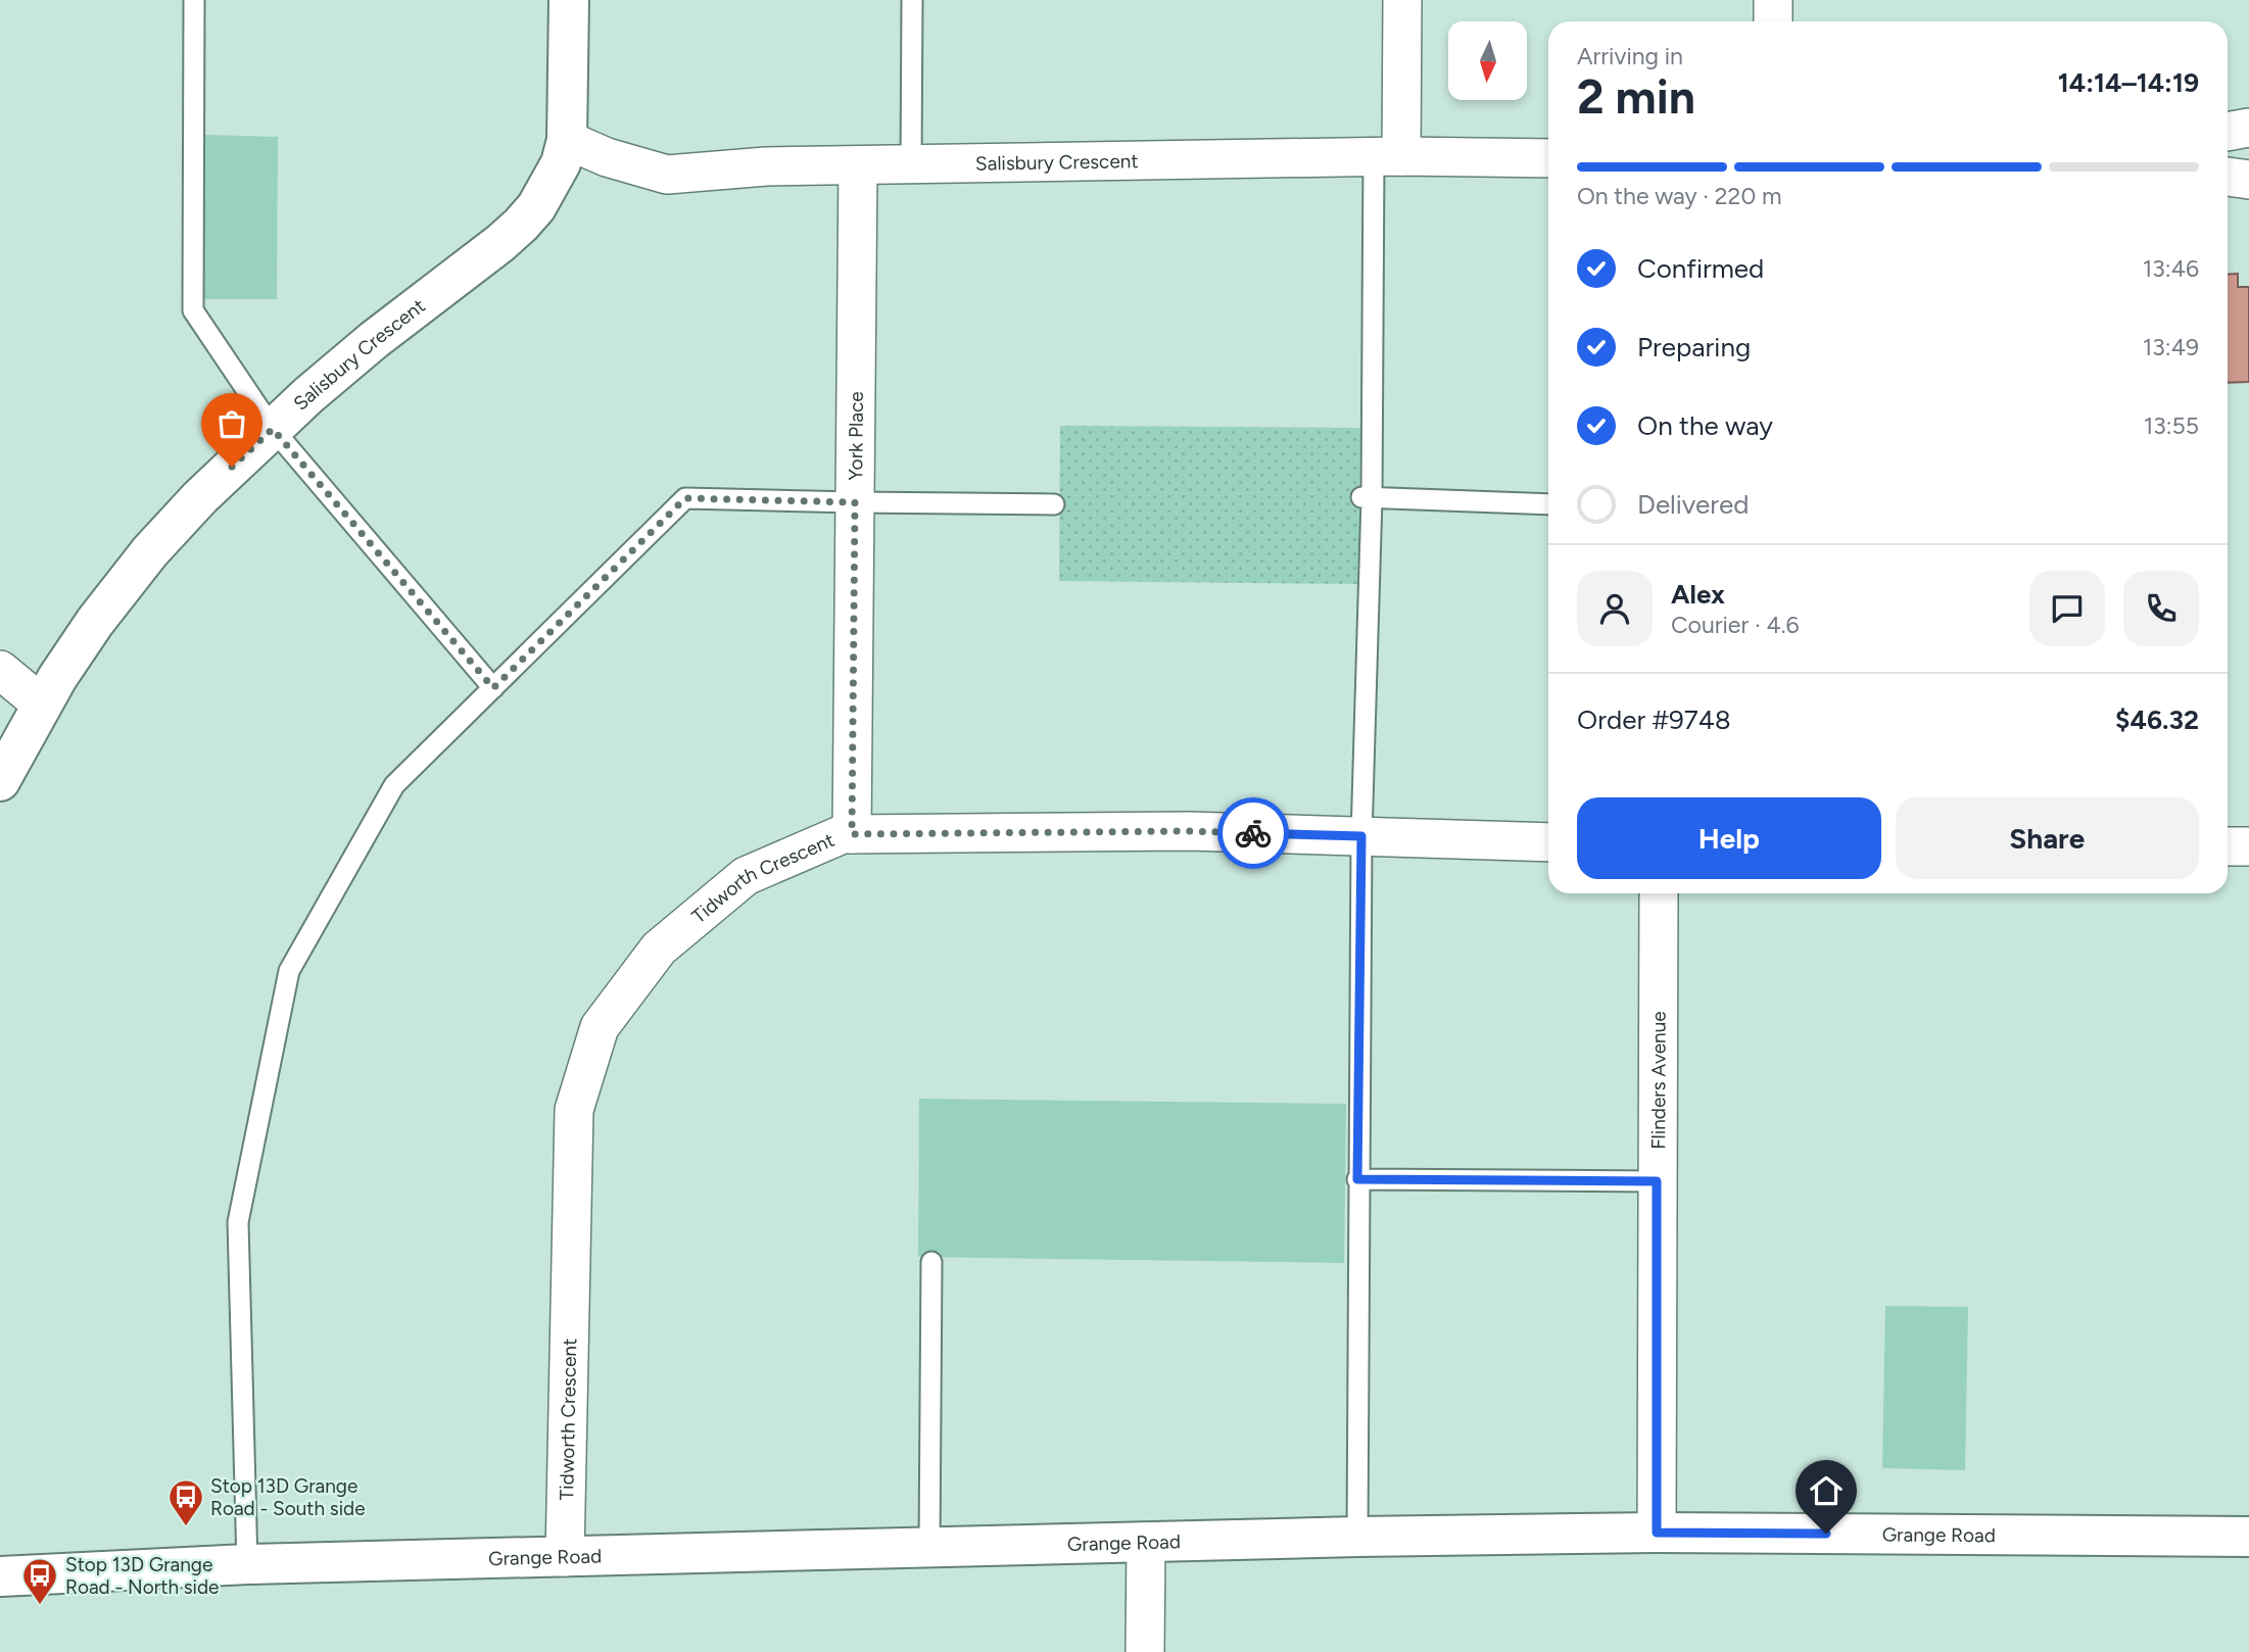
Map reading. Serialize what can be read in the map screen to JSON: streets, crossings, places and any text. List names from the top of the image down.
{
  "streets": {
    "street": [
      "Salisbury Crescent",
      "York Place",
      "Tidworth Crescent",
      "Flinders Avenue",
      "Grange Road"
    ]
  },
  "crossings": [
    ["Salisbury Crescent", "York Place"],
    ["York Place", "Tidworth Crescent"],
    ["Tidworth Crescent", "Grange Road"],
    ["Flinders Avenue", "Grange Road"]
  ],
  "places": {
    "bus stop": ["Stop 13D Grange Road - South side", "Stop 13D Grange Road - North side"]
  },
  "north": "bottom",
  "page": {
    "heading": ["2 min", "Arriving in", "14:14–14:19"],
    "panel": [
      "Alex",
      "Courier · 4.6",
      "Order #9748",
      "$46.32"
    ],
    "bar": "On the way · 220 m",
    "list": [
      ["Confirmed", "13:46"],
      ["Preparing", "13:49"],
      ["On the way", "13:55"],
      "Delivered"
    ],
    "buttons": ["Help", "Share"]
  }
}
